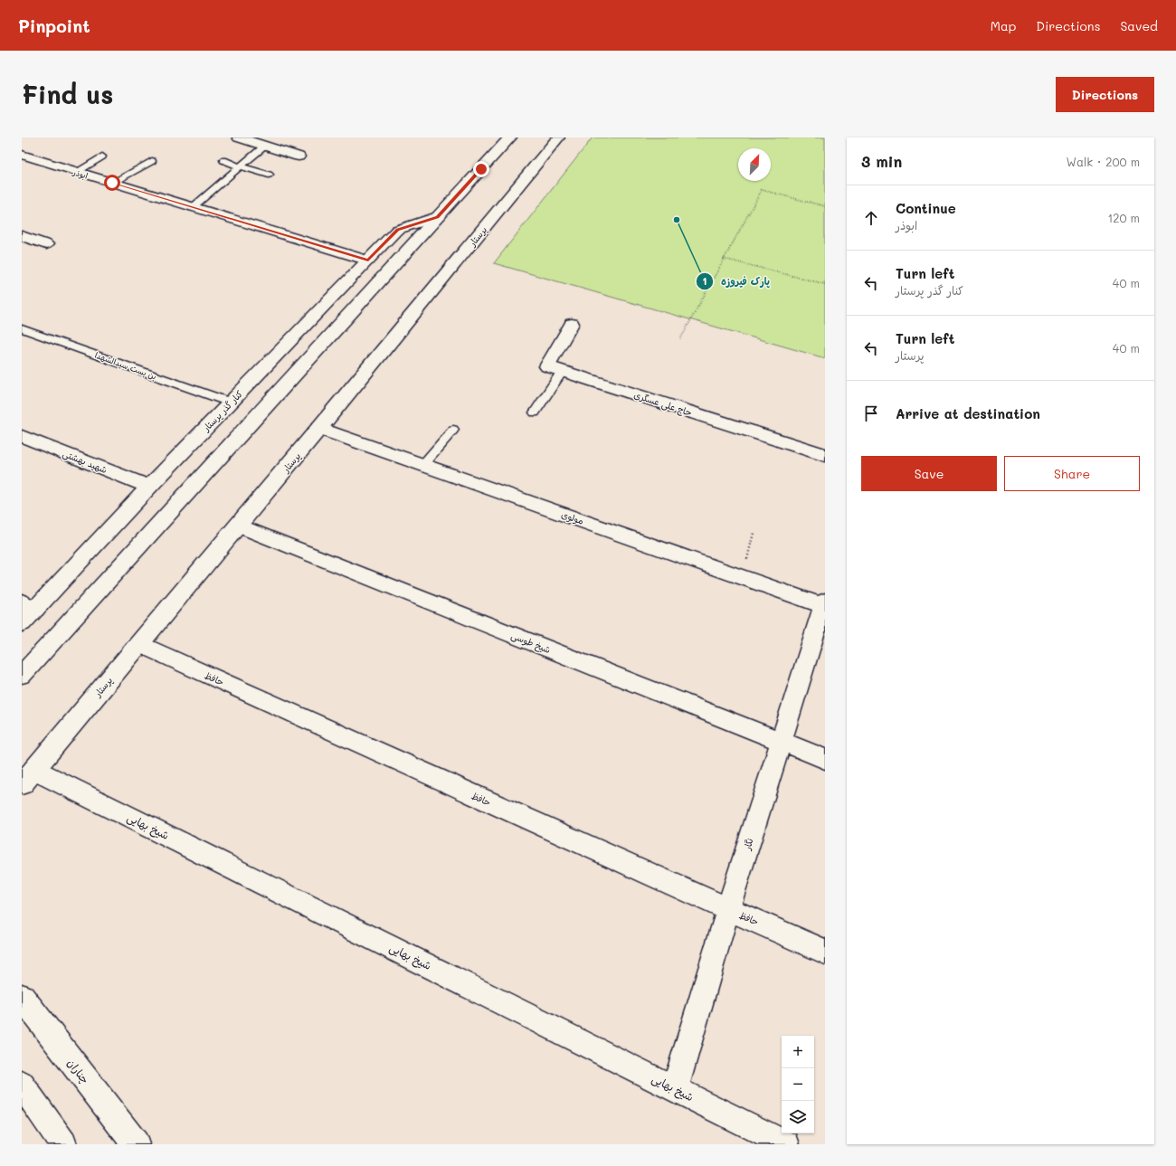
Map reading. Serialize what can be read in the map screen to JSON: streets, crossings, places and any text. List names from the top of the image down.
{
  "streets": {
    "street": [
      "ابوذر",
      "پرستار",
      "حاج علی عسگری",
      "کنار گذر پرستار",
      "شهید بهشتی",
      "مولوی",
      "شیخ طوسی",
      "حافظ",
      "شیخ بهایی",
      "نگار",
      "چناران"
    ],
    "lane": ["بن بست سیدالشهدا"]
  },
  "crossings": [
    ["ابوذر", "کنار گذر پرستار"],
    ["پرستار", "مولوی"],
    ["پرستار", "شیخ طوسی"],
    ["پرستار", "حافظ"],
    ["پرستار", "شیخ بهایی"],
    ["بن بست سیدالشهدا", "کنار گذر پرستار"],
    ["کنار گذر پرستار", "شهید بهشتی"],
    ["مولوی", "نگار"],
    ["شیخ طوسی", "نگار"],
    ["حافظ", "نگار"],
    ["شیخ بهایی", "نگار"]
  ],
  "places": ["پارک فیروزه"],
  "north": "top right",
  "page": {
    "header": "Pinpoint",
    "nav": ["Map", "Directions", "Saved"],
    "buttons": [
      "Directions",
      ["Save", "Share"]
    ],
    "title": "Find us",
    "heading": ["3 min", "Walk · 200 m"],
    "list": [
      ["Continue", "ابوذر", "120 m"],
      ["Turn left", "کنار گذر پرستار", "40 m"],
      ["Turn left", "پرستار", "40 m"],
      "Arrive at destination"
    ],
    "map_buttons": ["+", "−"]
  }
}
